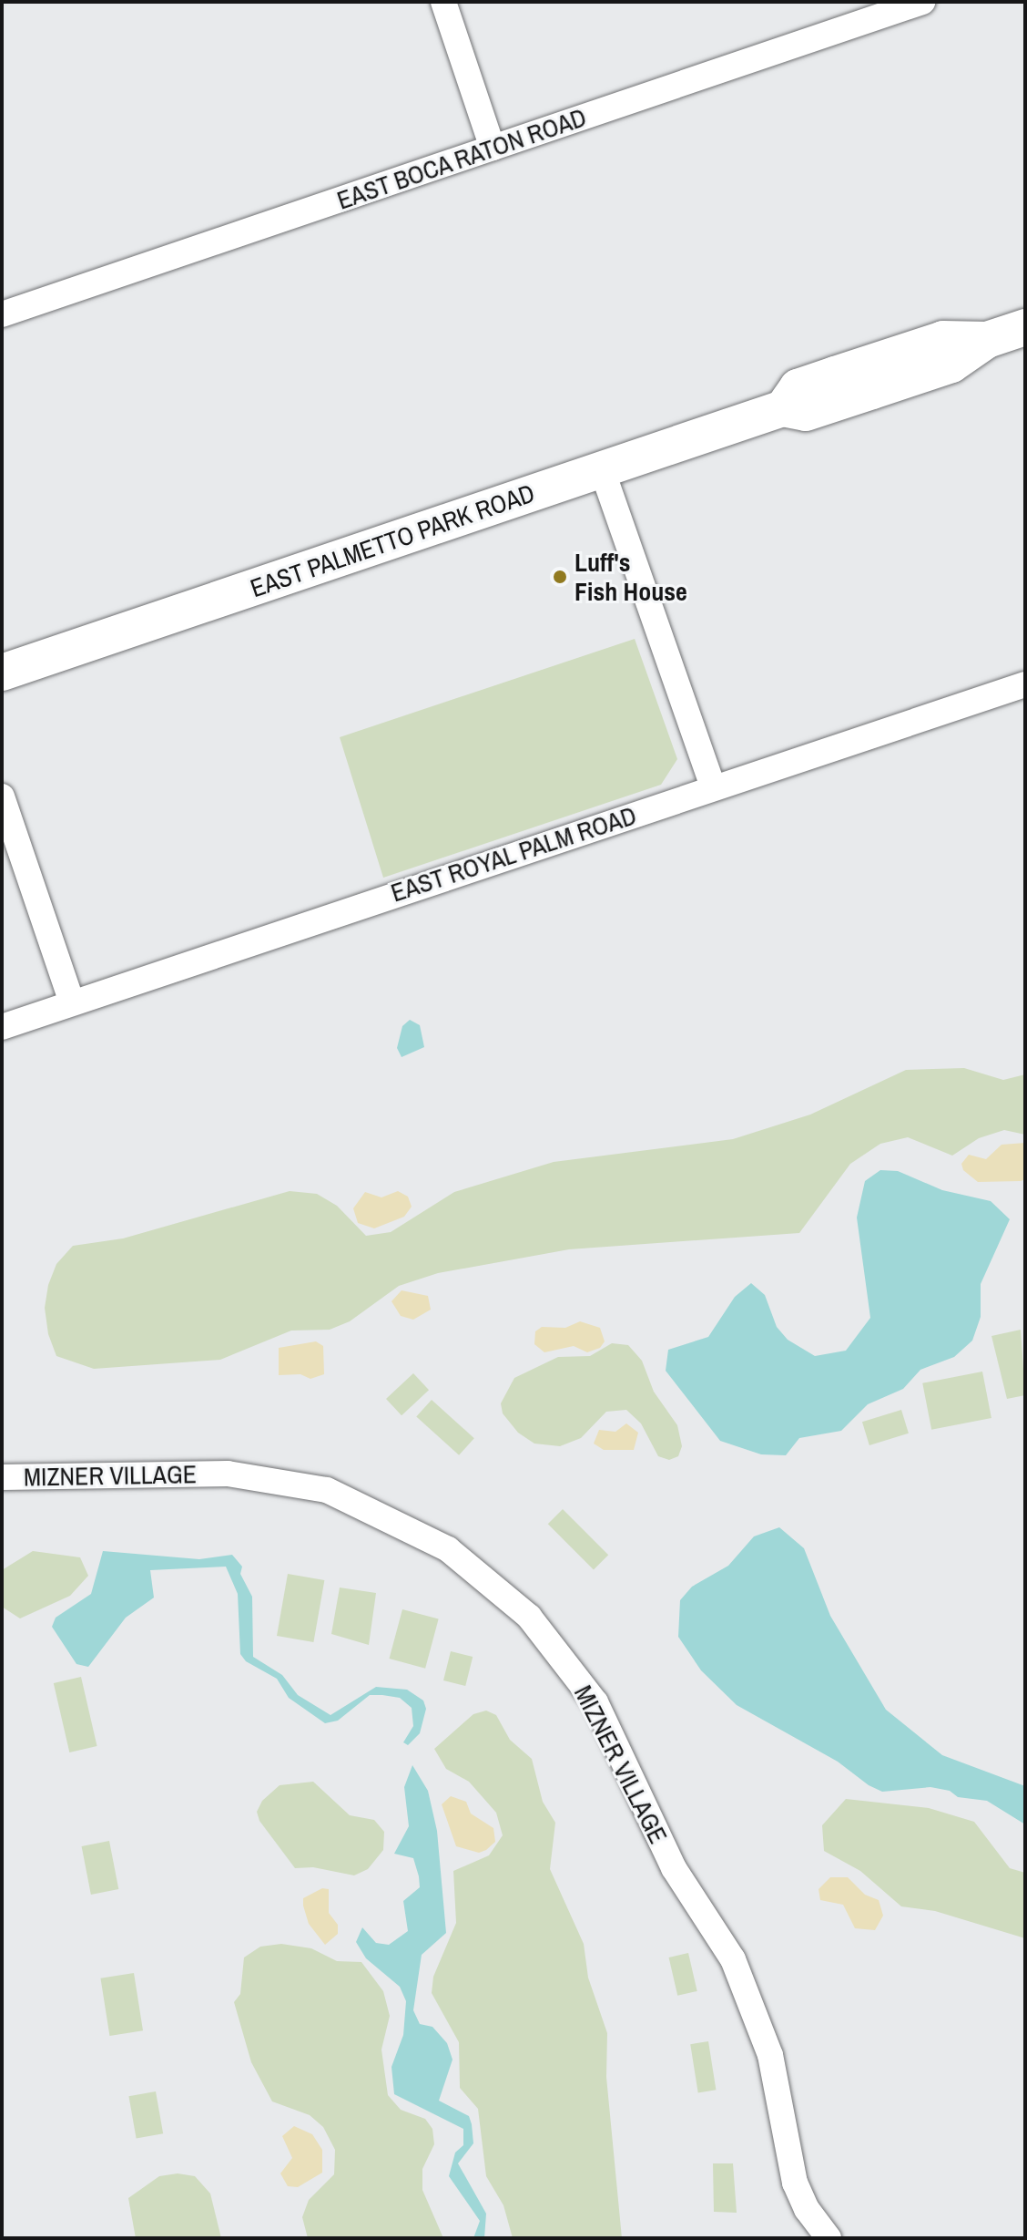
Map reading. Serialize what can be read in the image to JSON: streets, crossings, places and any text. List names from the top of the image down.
{
  "streets": {
    "main road": ["EAST PALMETTO PARK ROAD"],
    "street": ["EAST BOCA RATON ROAD", "EAST ROYAL PALM ROAD", "MIZNER VILLAGE"]
  },
  "places": ["Luff's Fish House"]
}
